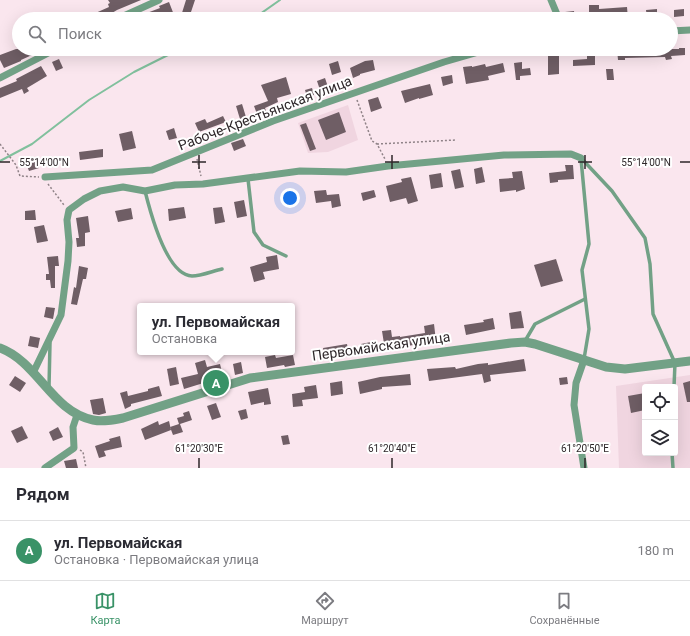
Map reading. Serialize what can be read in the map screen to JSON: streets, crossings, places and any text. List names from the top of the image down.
{
  "streets": {
    "street": ["Рабоче-Крестьянская улица", "Первомайская улица"]
  },
  "page": {
    "search": "Поиск",
    "popup": ["ул. Первомайская", "Остановка"],
    "pins": "A",
    "heading": "Рядом",
    "list": [
      {
        "mark": "A",
        "name": "ул. Первомайская",
        "note": "Остановка · Первомайская улица",
        "value": "180 m"
      }
    ],
    "nav": ["Карта", "Маршрут", "Сохранённые"]
  },
  "coordinates": [
    "55°14'00\"N",
    "61°20'30\"E",
    "61°20'40\"E",
    "61°20'50\"E"
  ]
}
